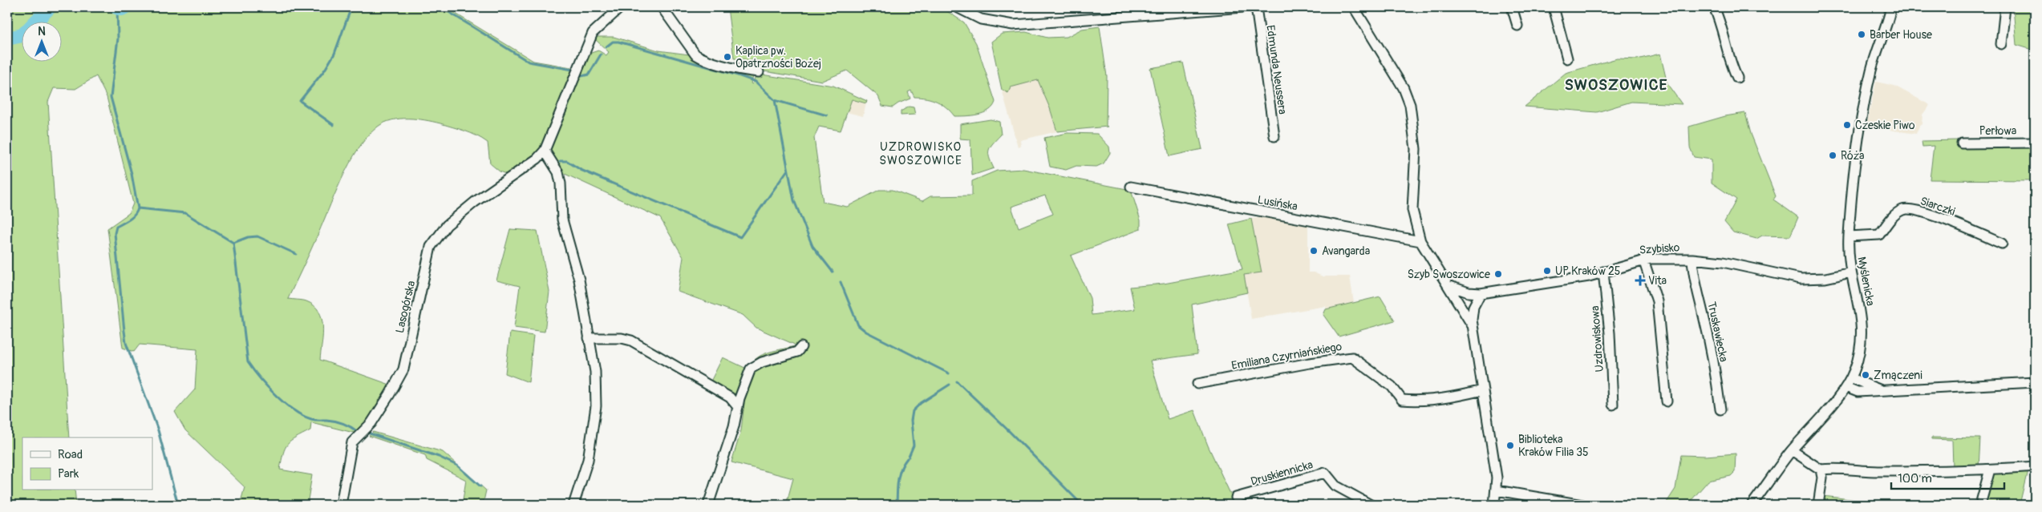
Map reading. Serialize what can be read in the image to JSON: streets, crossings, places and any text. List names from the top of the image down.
{
  "streets": {
    "street": [
      "Edmunda Neussera",
      "Perłowa",
      "Lusińska",
      "Siarczki",
      "Szybisko",
      "Myślenicka",
      "Lasogórska",
      "Truskawiecka",
      "Uzdrowiskowa",
      "Emiliana Czyrniańskiego",
      "Druskiennicka"
    ]
  },
  "crossings": [
    ["Siarczki", "Myślenicka"],
    ["Szybisko", "Myślenicka"],
    ["Szybisko", "Truskawiecka"],
    ["Szybisko", "Uzdrowiskowa"]
  ],
  "districts": ["SWOSZOWICE", "UZDROWISKO SWOSZOWICE"],
  "places": {
    "other": [
      "Barber House",
      "Kaplica pw. Opatrzności Bożej",
      "Czeskie Piwo",
      "Róża",
      "Avangarda",
      "UP Kraków 25",
      "Szyb Swoszowice",
      "Zmączeni",
      "Biblioteka Kraków Filia 35"
    ],
    "health": ["Vita"]
  },
  "legend": ["Road", "Park"],
  "scale_bar": "100 m",
  "north": "top"
}
